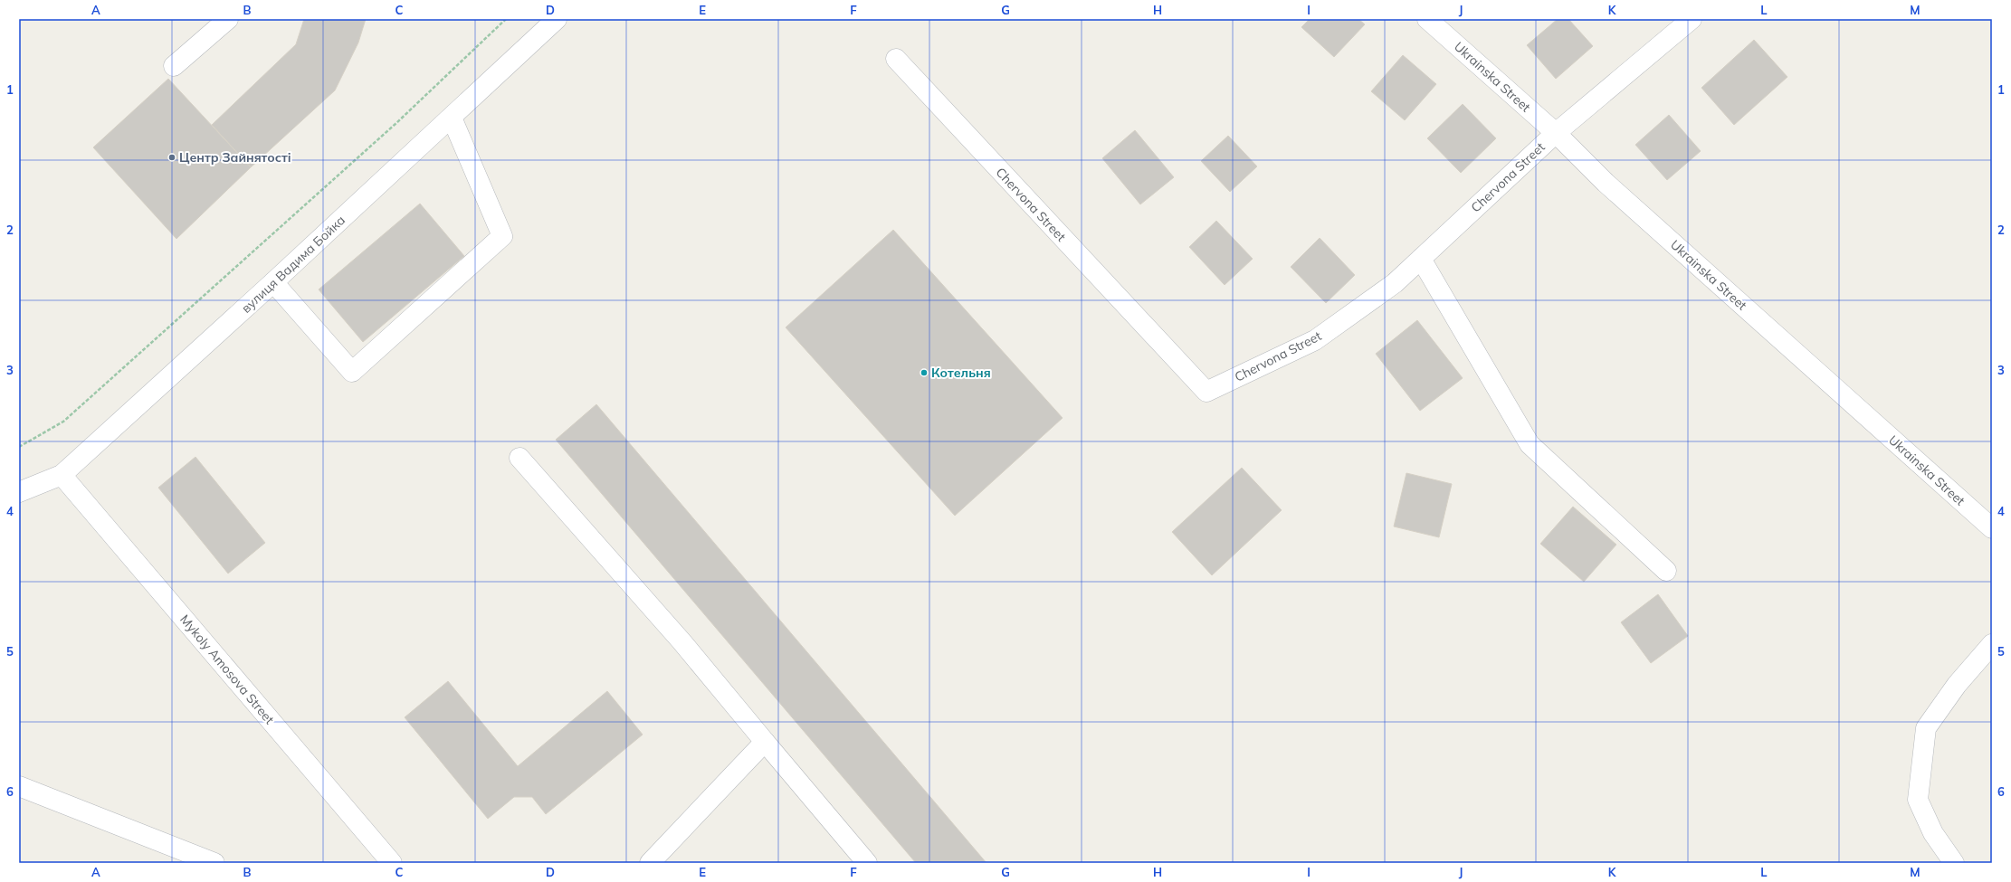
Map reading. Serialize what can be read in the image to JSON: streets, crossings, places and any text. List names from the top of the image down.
{
  "streets": {
    "street": [
      "Ukrainska Street",
      "Chervona Street",
      "вулиця Вадима Бойка",
      "Mykoly Amosova Street"
    ]
  },
  "crossings": [
    ["Ukrainska Street", "Chervona Street"],
    ["вулиця Вадима Бойка", "Mykoly Amosova Street"]
  ],
  "places": ["Центр Зайнятості", "Котельня"],
  "grid": {
    "columns": [
      "A",
      "B",
      "C",
      "D",
      "E",
      "F",
      "G",
      "H",
      "I",
      "J",
      "K",
      "L",
      "M"
    ],
    "rows": [
      "1",
      "2",
      "3",
      "4",
      "5",
      "6"
    ]
  }
}
